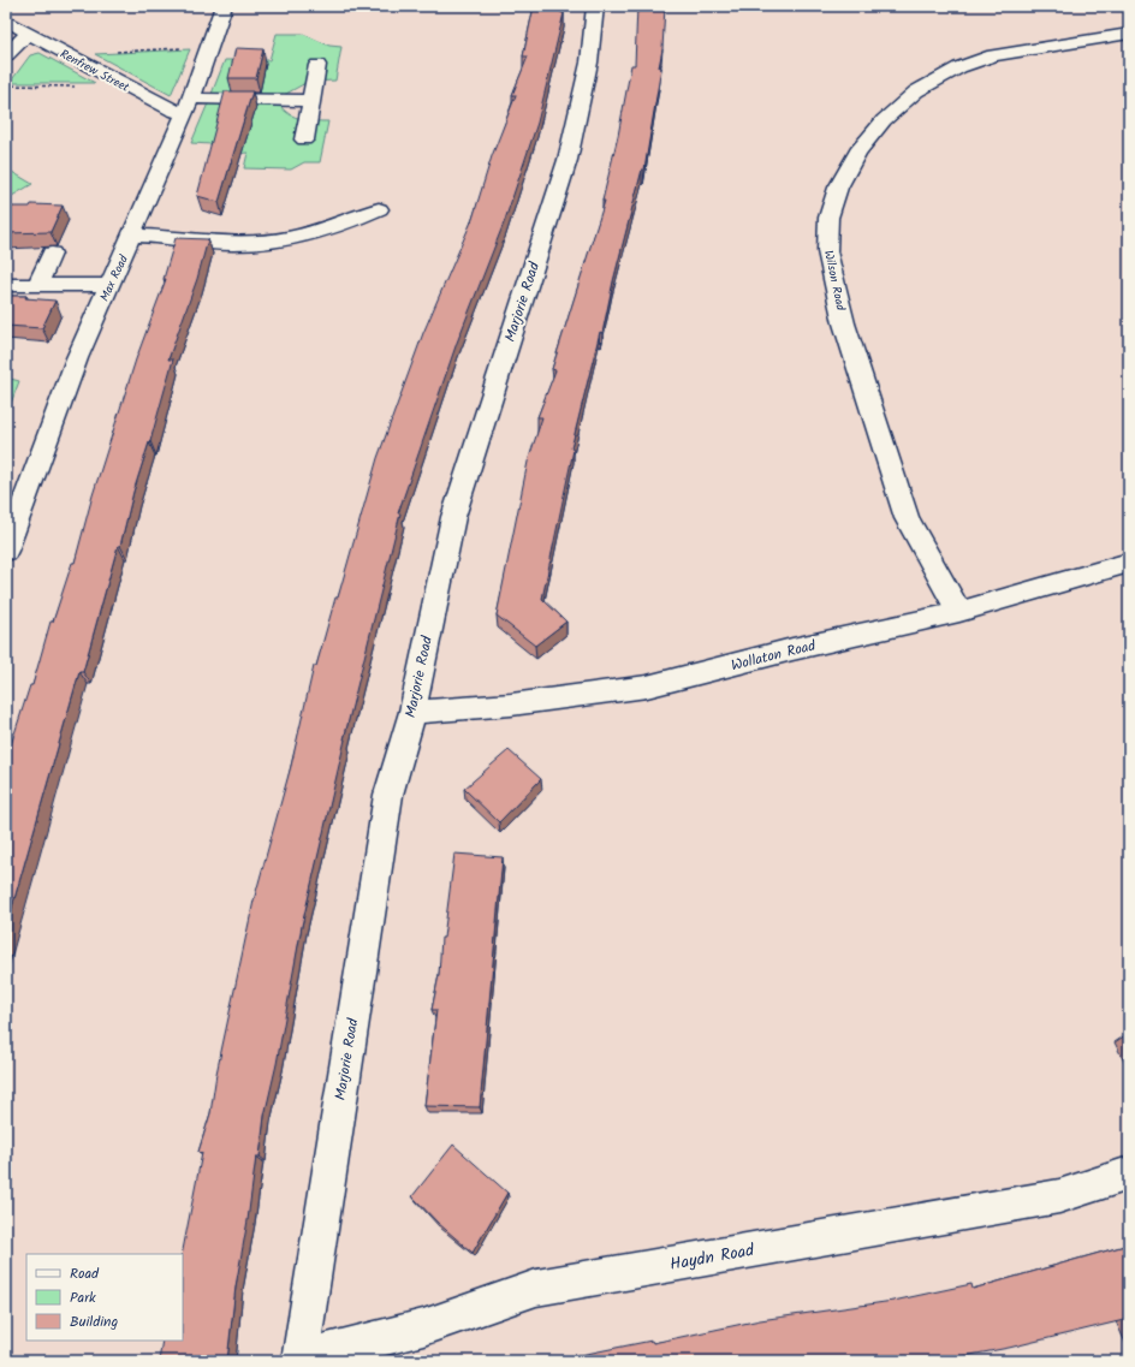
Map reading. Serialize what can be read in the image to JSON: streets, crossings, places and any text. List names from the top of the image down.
{
  "streets": {
    "street": [
      "Renfrew Street",
      "Max Road",
      "Wilson Road",
      "Marjorie Road",
      "Wollaton Road",
      "Haydn Road"
    ]
  },
  "crossings": [
    ["Renfrew Street", "Max Road"],
    ["Wilson Road", "Wollaton Road"],
    ["Marjorie Road", "Wollaton Road"],
    ["Marjorie Road", "Haydn Road"]
  ],
  "legend": ["Road", "Park", "Building"]
}
